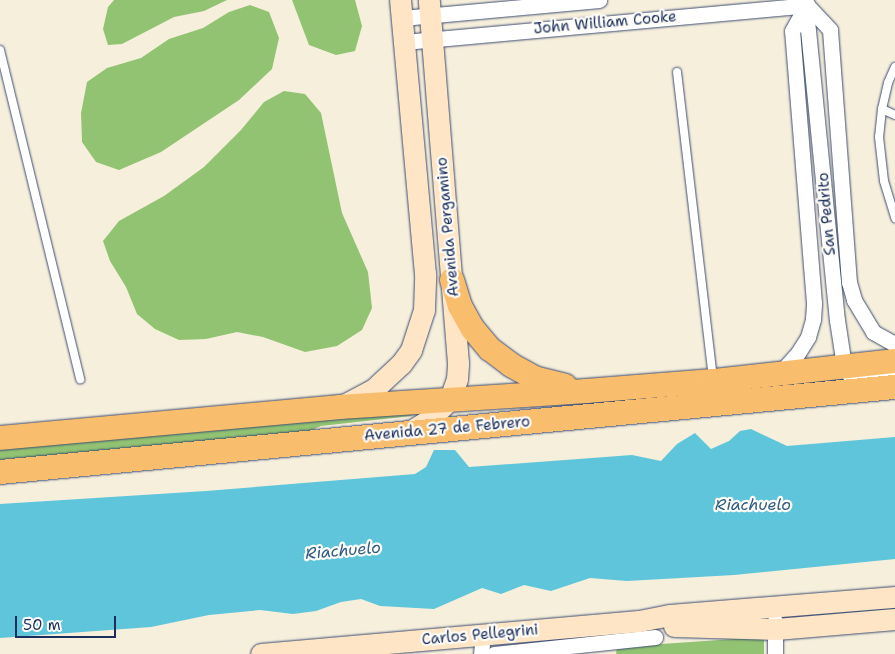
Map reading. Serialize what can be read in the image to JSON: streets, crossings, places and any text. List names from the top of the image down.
{
  "streets": {
    "main road": ["Avenida Pergamino", "Avenida 27 de Febrero", "Carlos Pellegrini"],
    "street": ["John William Cooke", "San Pedrito"]
  },
  "crossings": [
    ["John William Cooke", "San Pedrito"],
    ["John William Cooke", "Avenida Pergamino"],
    ["San Pedrito", "Avenida 27 de Febrero"],
    ["Avenida Pergamino", "Avenida 27 de Febrero"]
  ],
  "water": ["Riachuelo"],
  "scale_bar": "50 m"
}
